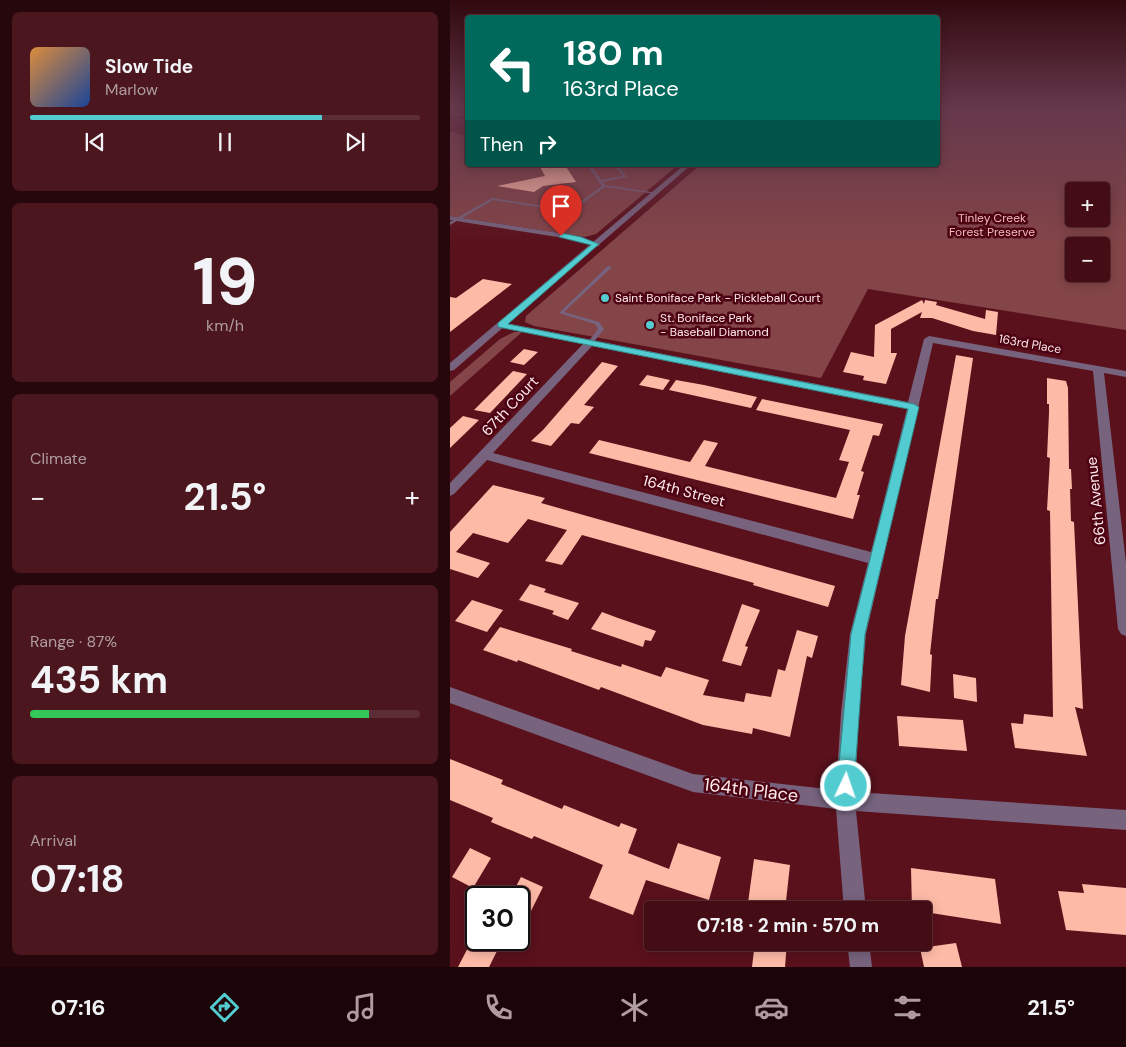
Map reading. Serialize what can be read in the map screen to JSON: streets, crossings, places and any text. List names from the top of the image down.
{
  "streets": {
    "street": [
      "163rd Place",
      "67th Court",
      "164th Street",
      "66th Avenue",
      "164th Place"
    ]
  },
  "crossings": [
    ["163rd Place", "66th Avenue"],
    ["67th Court", "164th Street"]
  ],
  "parks": ["Tinley Creek Forest Preserve"],
  "places": ["Saint Boniface Park - Pickleball Court", "St. Boniface Park - Baseball Diamond"],
  "page": {
    "turn": ["180 m", "163rd Place"],
    "song": ["Slow Tide", "Marlow"],
    "then": "Then",
    "map_buttons": ["+", "−"],
    "tile": [
      ["19", "km/h"],
      "Climate",
      ["Range · 87%", "435 km"],
      ["Arrival", "07:18"]
    ],
    "heat": ["−", "21.5°", "+"],
    "limit": "30",
    "trip": "07:18 · 2 min · 570 m",
    "tabs": ["07:16", "21.5°"]
  }
}
